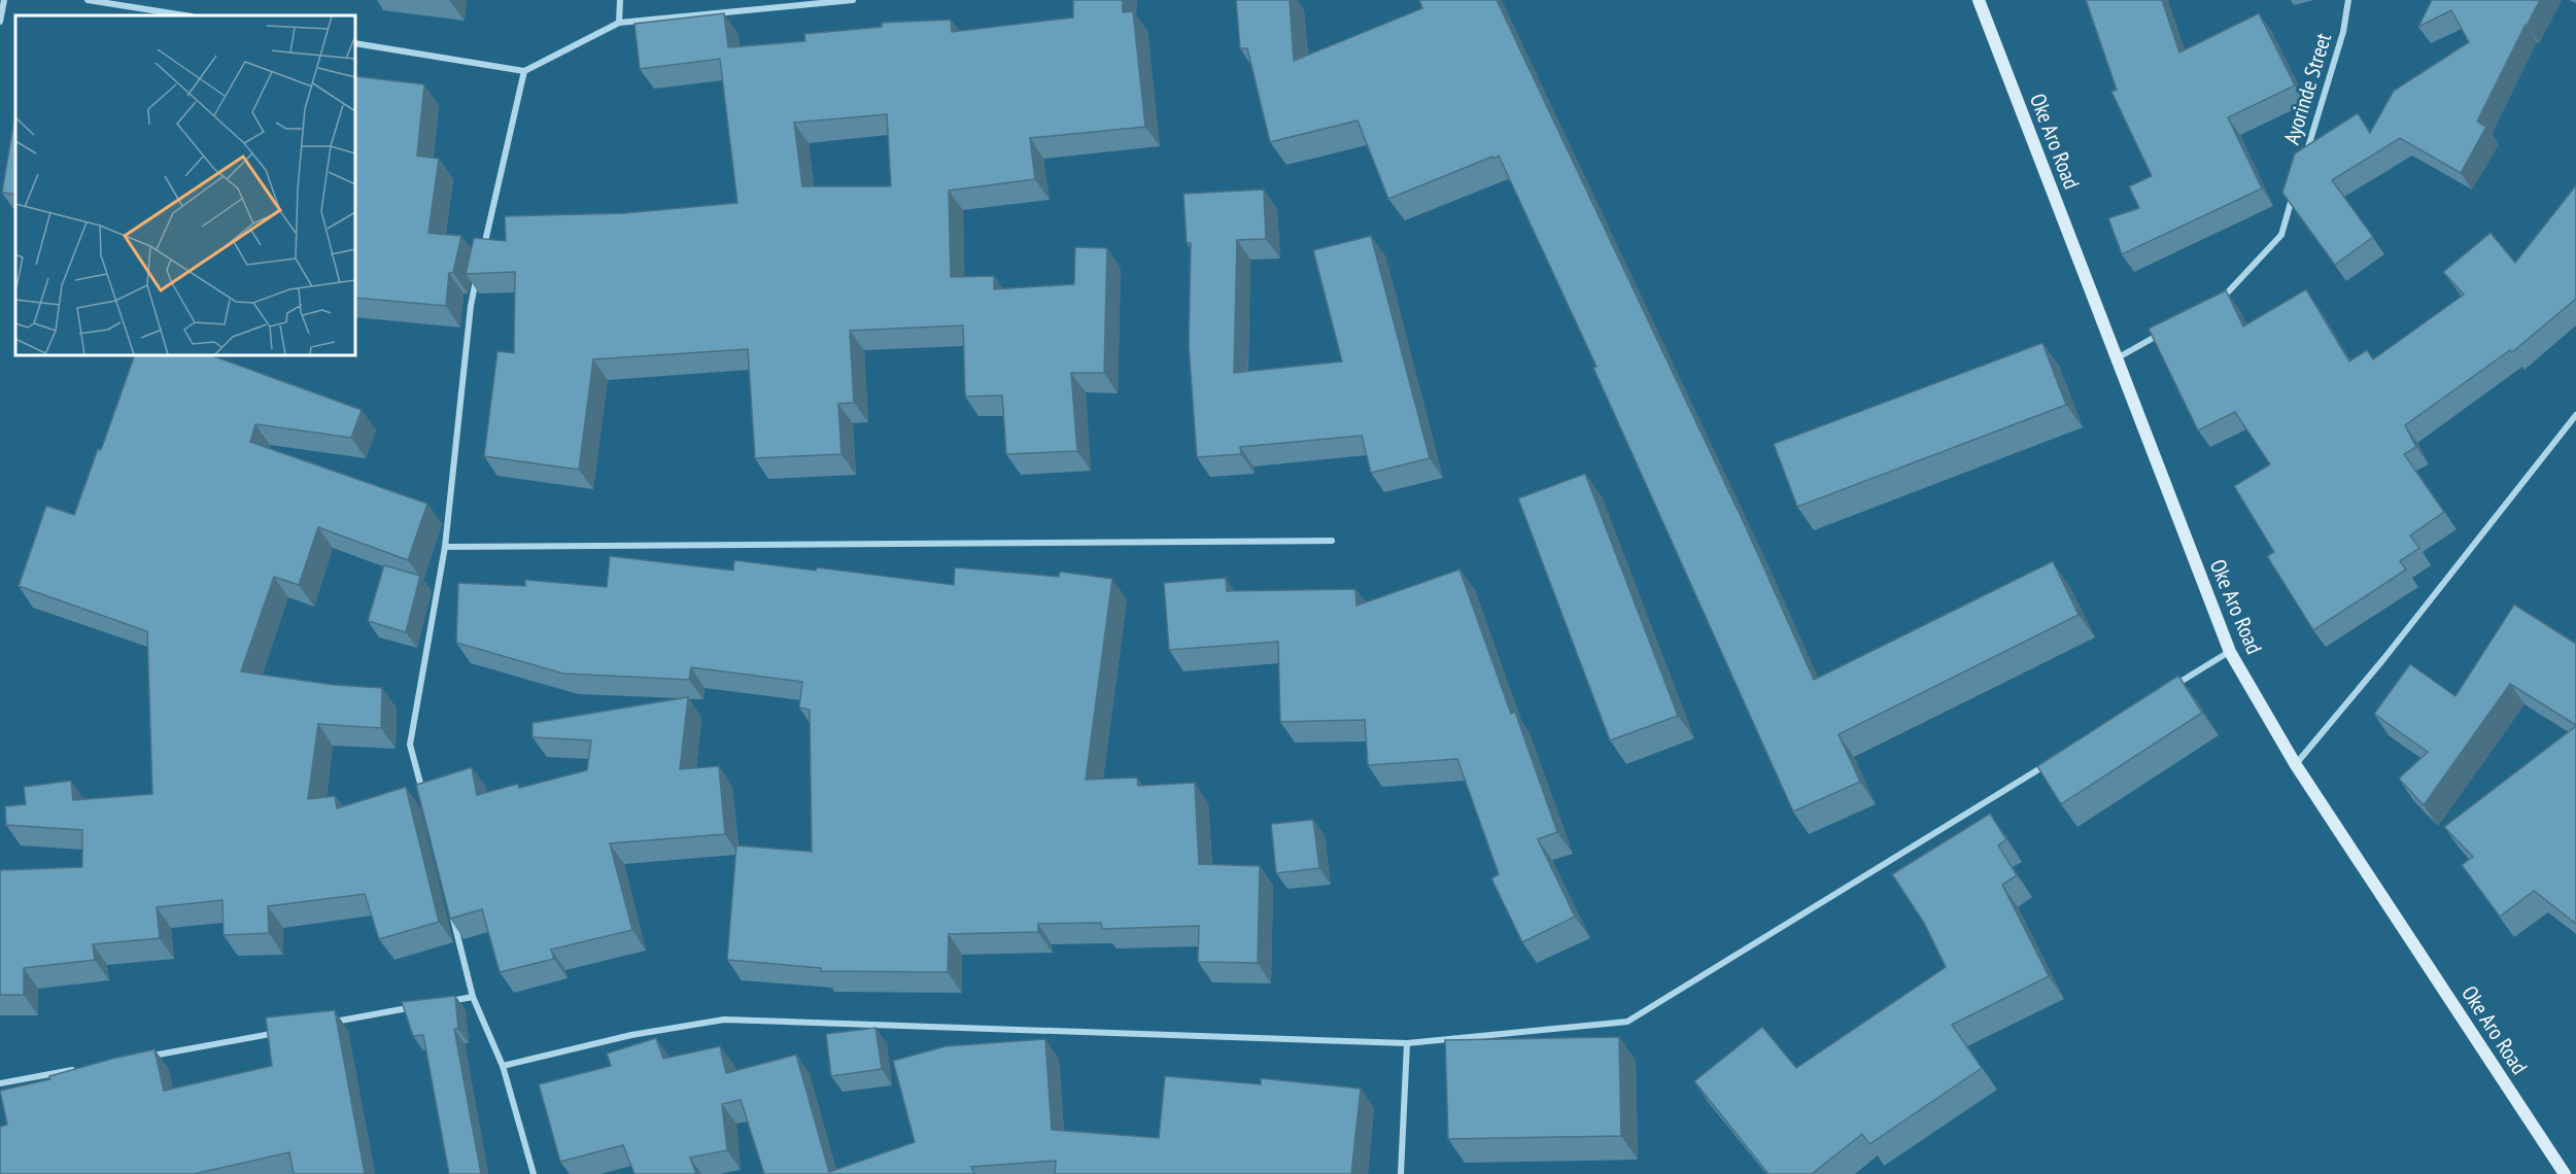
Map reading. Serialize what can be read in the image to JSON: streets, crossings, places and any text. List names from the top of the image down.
{
  "streets": {
    "main road": ["Oke Aro Road"],
    "street": ["Ayorinde Street"]
  }
}
